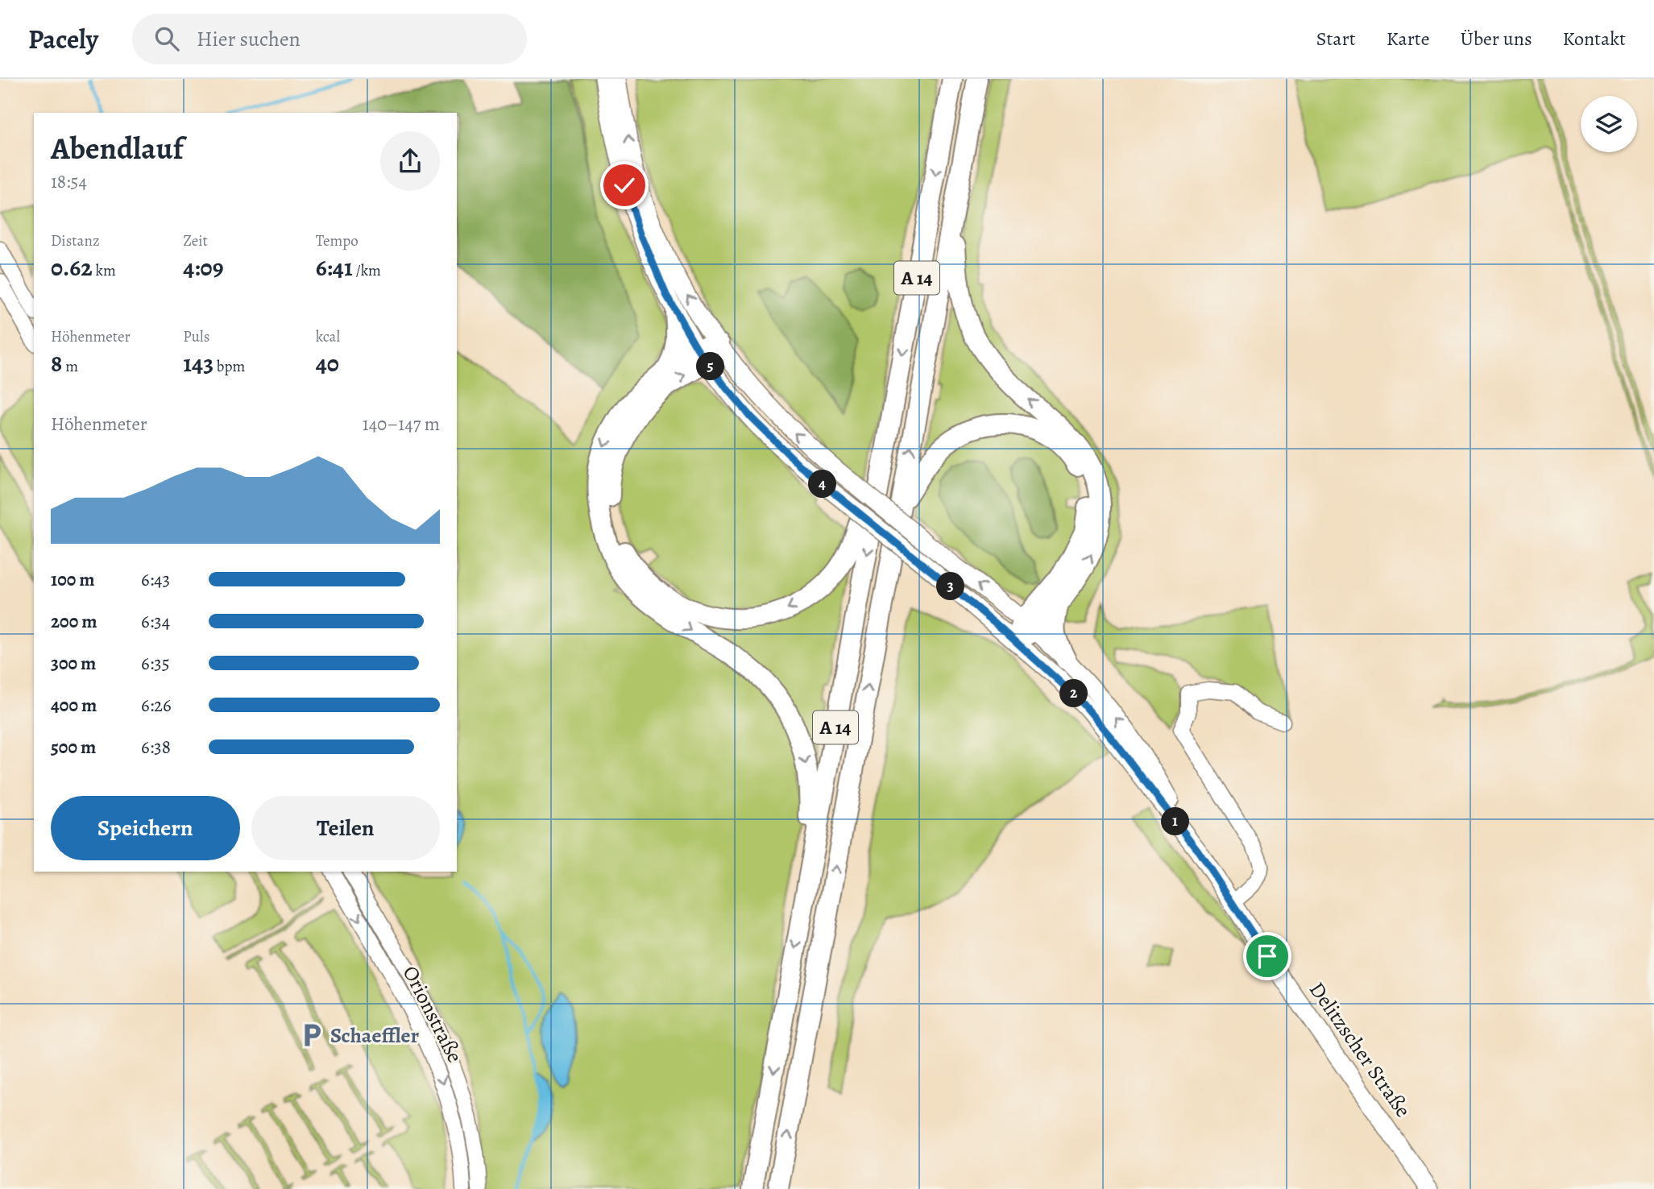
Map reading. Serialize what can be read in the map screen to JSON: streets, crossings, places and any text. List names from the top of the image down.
{
  "streets": {
    "highway": ["A 14"],
    "main road": ["Delitzscher Straße"],
    "street": ["Orionstraße"]
  },
  "places": {
    "parking": ["Schaeffler"]
  },
  "page": {
    "header": "Pacely",
    "search": "Hier suchen",
    "nav": [
      "Start",
      "Karte",
      "Über uns",
      "Kontakt"
    ],
    "heading": ["Abendlauf", "18:54"],
    "stats": [
      ["Distanz", "0.62 km"],
      ["Zeit", "4:09"],
      ["Tempo", "6:41 /km"],
      ["Höhenmeter", "8 m"],
      ["Puls", "143 bpm"],
      ["kcal", "40"]
    ],
    "pins": [
      "5",
      "4",
      "3",
      "2",
      "1"
    ],
    "chart": ["Höhenmeter", "140–147 m"],
    "list": [
      {
        "name": "100 m",
        "note": "6:43"
      },
      {
        "name": "200 m",
        "note": "6:34"
      },
      {
        "name": "300 m",
        "note": "6:35"
      },
      {
        "name": "400 m",
        "note": "6:26"
      },
      {
        "name": "500 m",
        "note": "6:38"
      }
    ],
    "buttons": ["Speichern", "Teilen"]
  }
}
